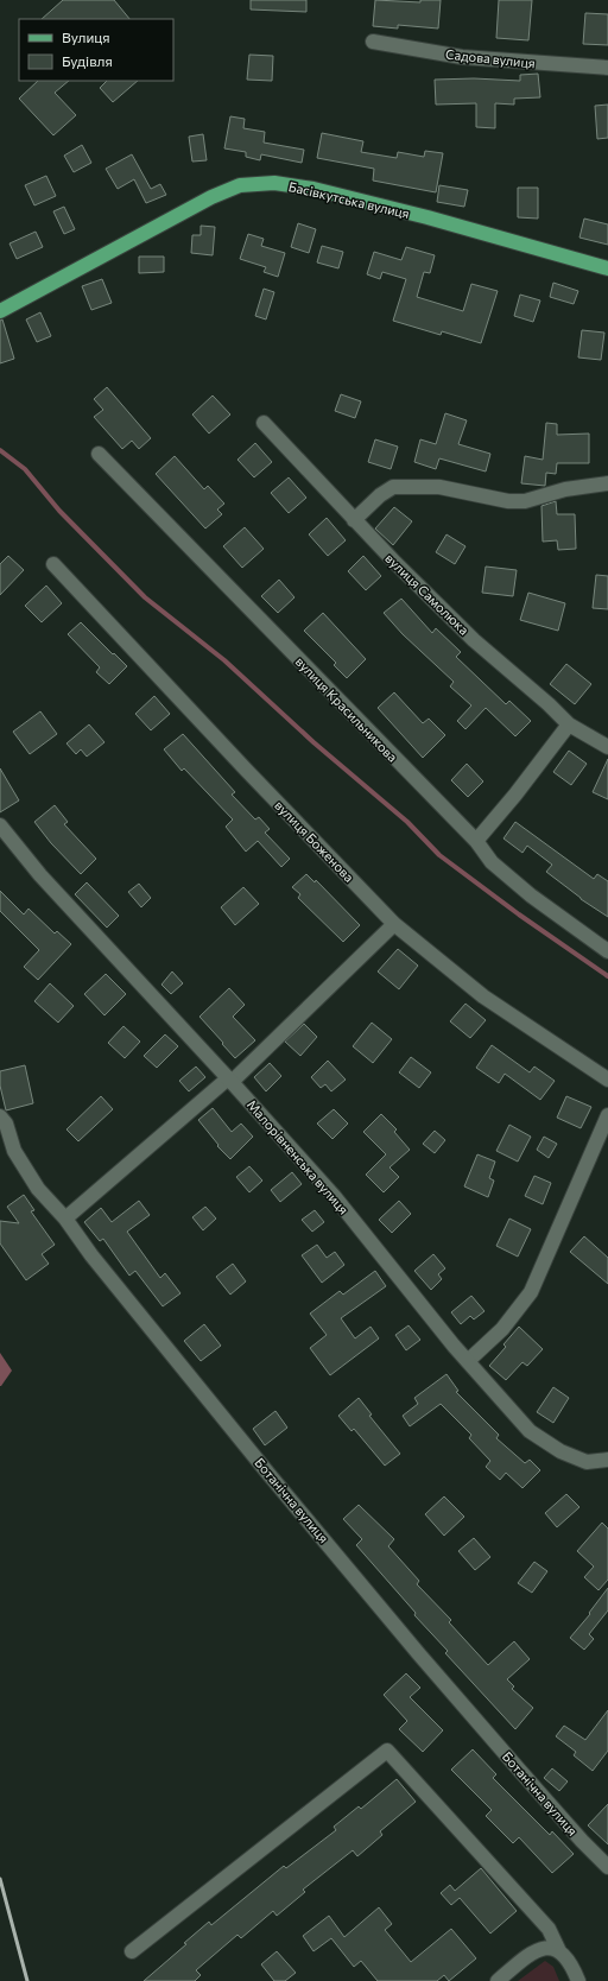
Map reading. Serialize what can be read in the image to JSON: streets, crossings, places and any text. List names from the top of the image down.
{
  "streets": {
    "main road": ["Басівкутська вулиця"],
    "street": [
      "Садова вулиця",
      "вулиця Самолюка",
      "вулиця Красильникова",
      "вулиця Боженова",
      "Малорівненська вулиця",
      "Ботанічна вулиця"
    ]
  },
  "legend": ["Вулиця", "Будівля"]
}
